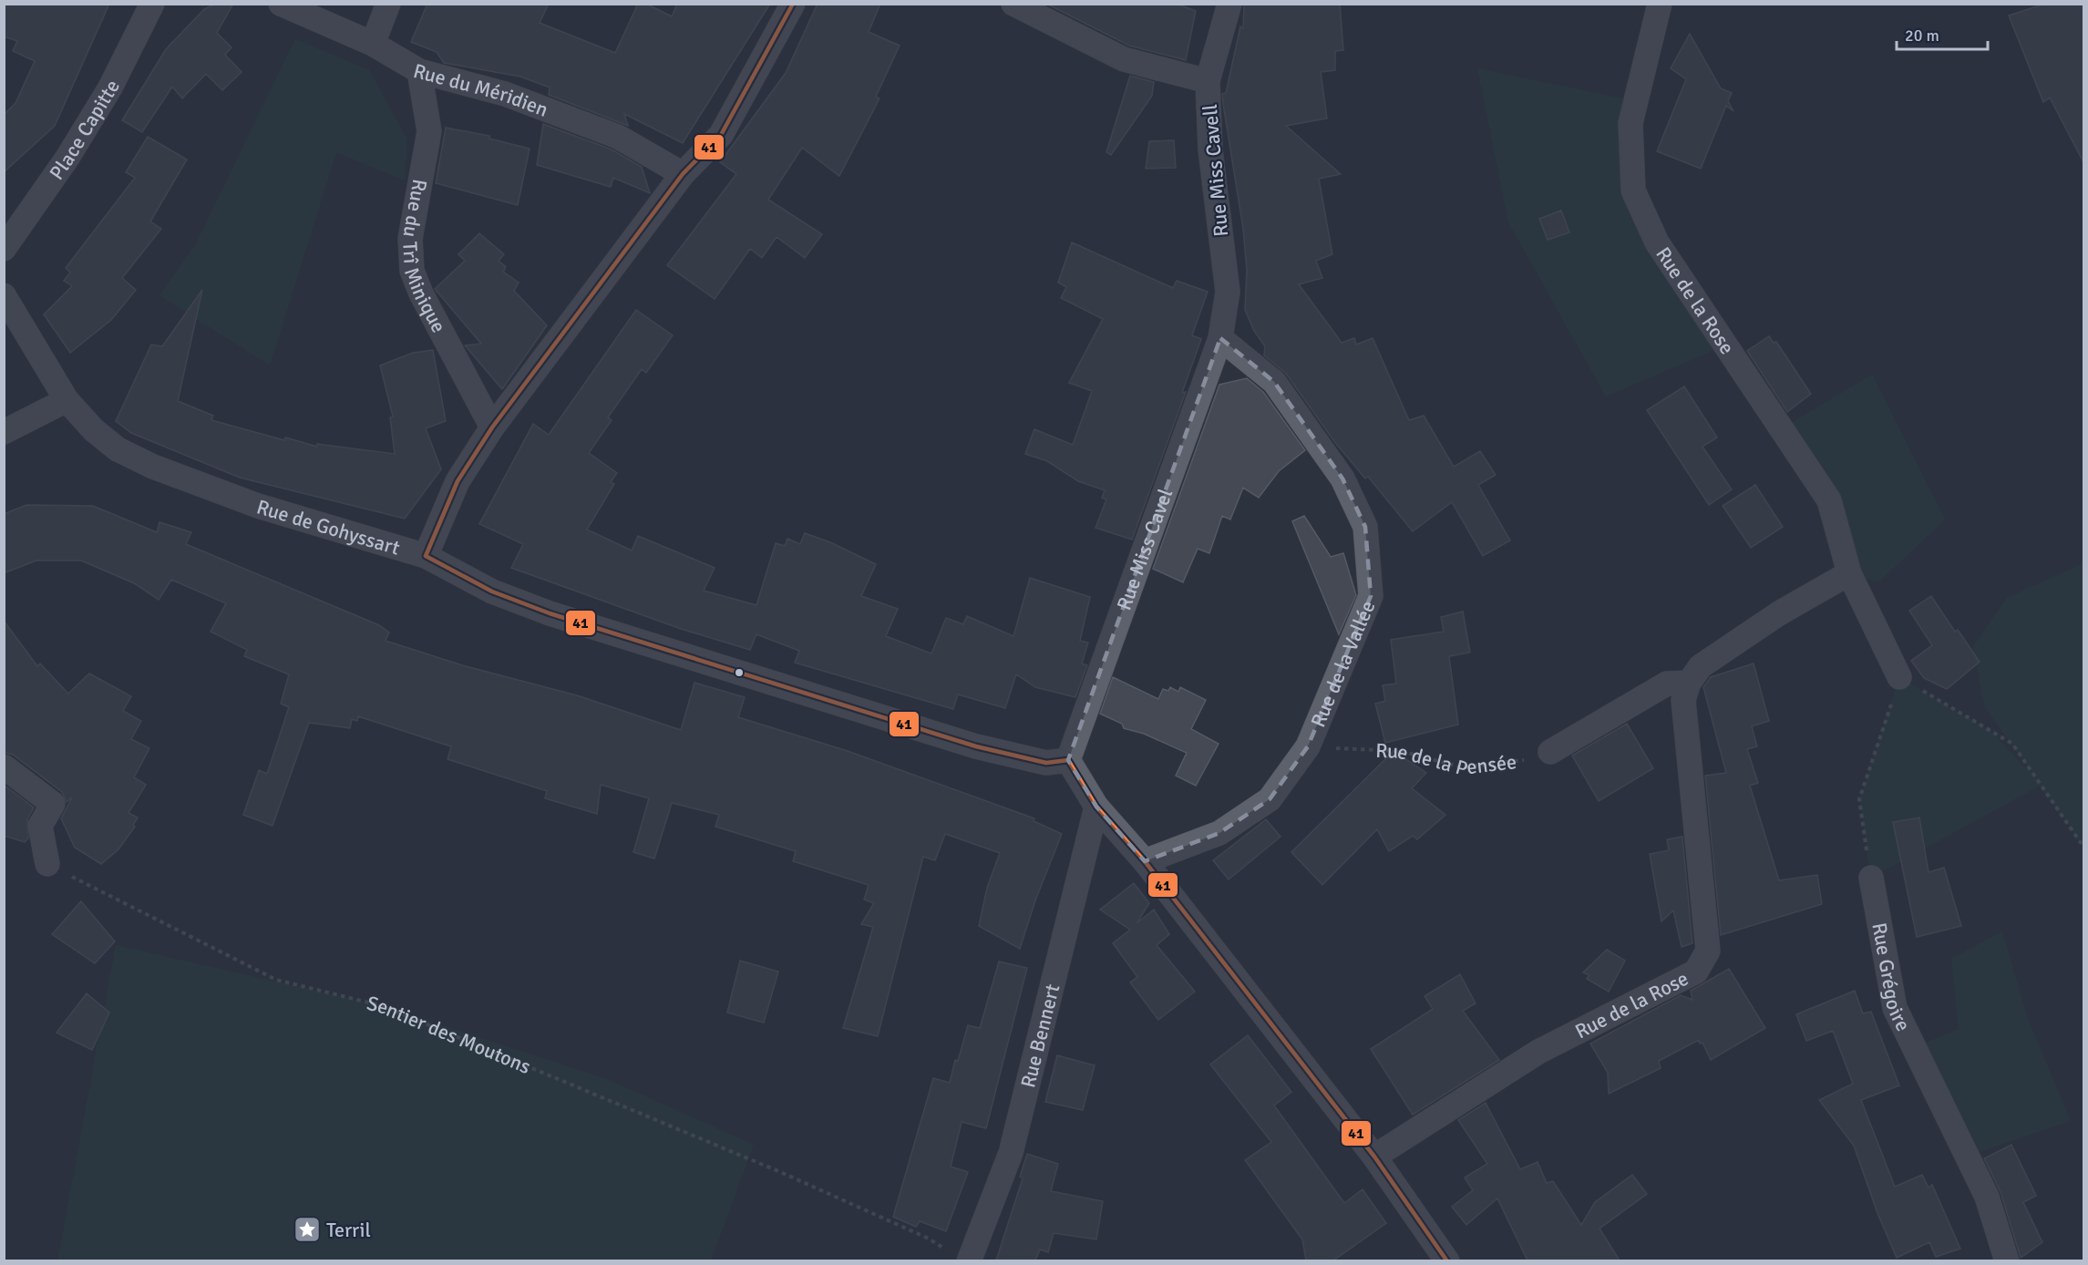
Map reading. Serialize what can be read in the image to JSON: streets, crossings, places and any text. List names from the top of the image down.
{
  "streets": {
    "street": [
      "Rue du Méridien",
      "Place Capitte",
      "Rue Miss Cavell",
      "Rue du Trî Minique",
      "Rue de la Rose",
      "Rue de Gohyssart",
      "Rue Miss Cavel",
      "Rue de la Vallée",
      "Rue Grégoire",
      "Rue Bennert"
    ],
    "path": ["Rue de la Pensée", "Sentier des Moutons"]
  },
  "crossings": [
    ["Rue du Méridien", "Rue du Trî Minique"],
    ["Rue Miss Cavell", "Rue Miss Cavel"],
    ["Rue Miss Cavell", "Rue de la Vallée"],
    ["Rue de Gohyssart", "Rue Miss Cavel"],
    ["Rue Miss Cavel", "Rue de la Vallée"],
    ["Rue de la Vallée", "Rue de la Pensée"]
  ],
  "places": {
    "place": ["Terril"]
  },
  "lines": ["transit line 41"],
  "scale_bar": "20 m"
}
